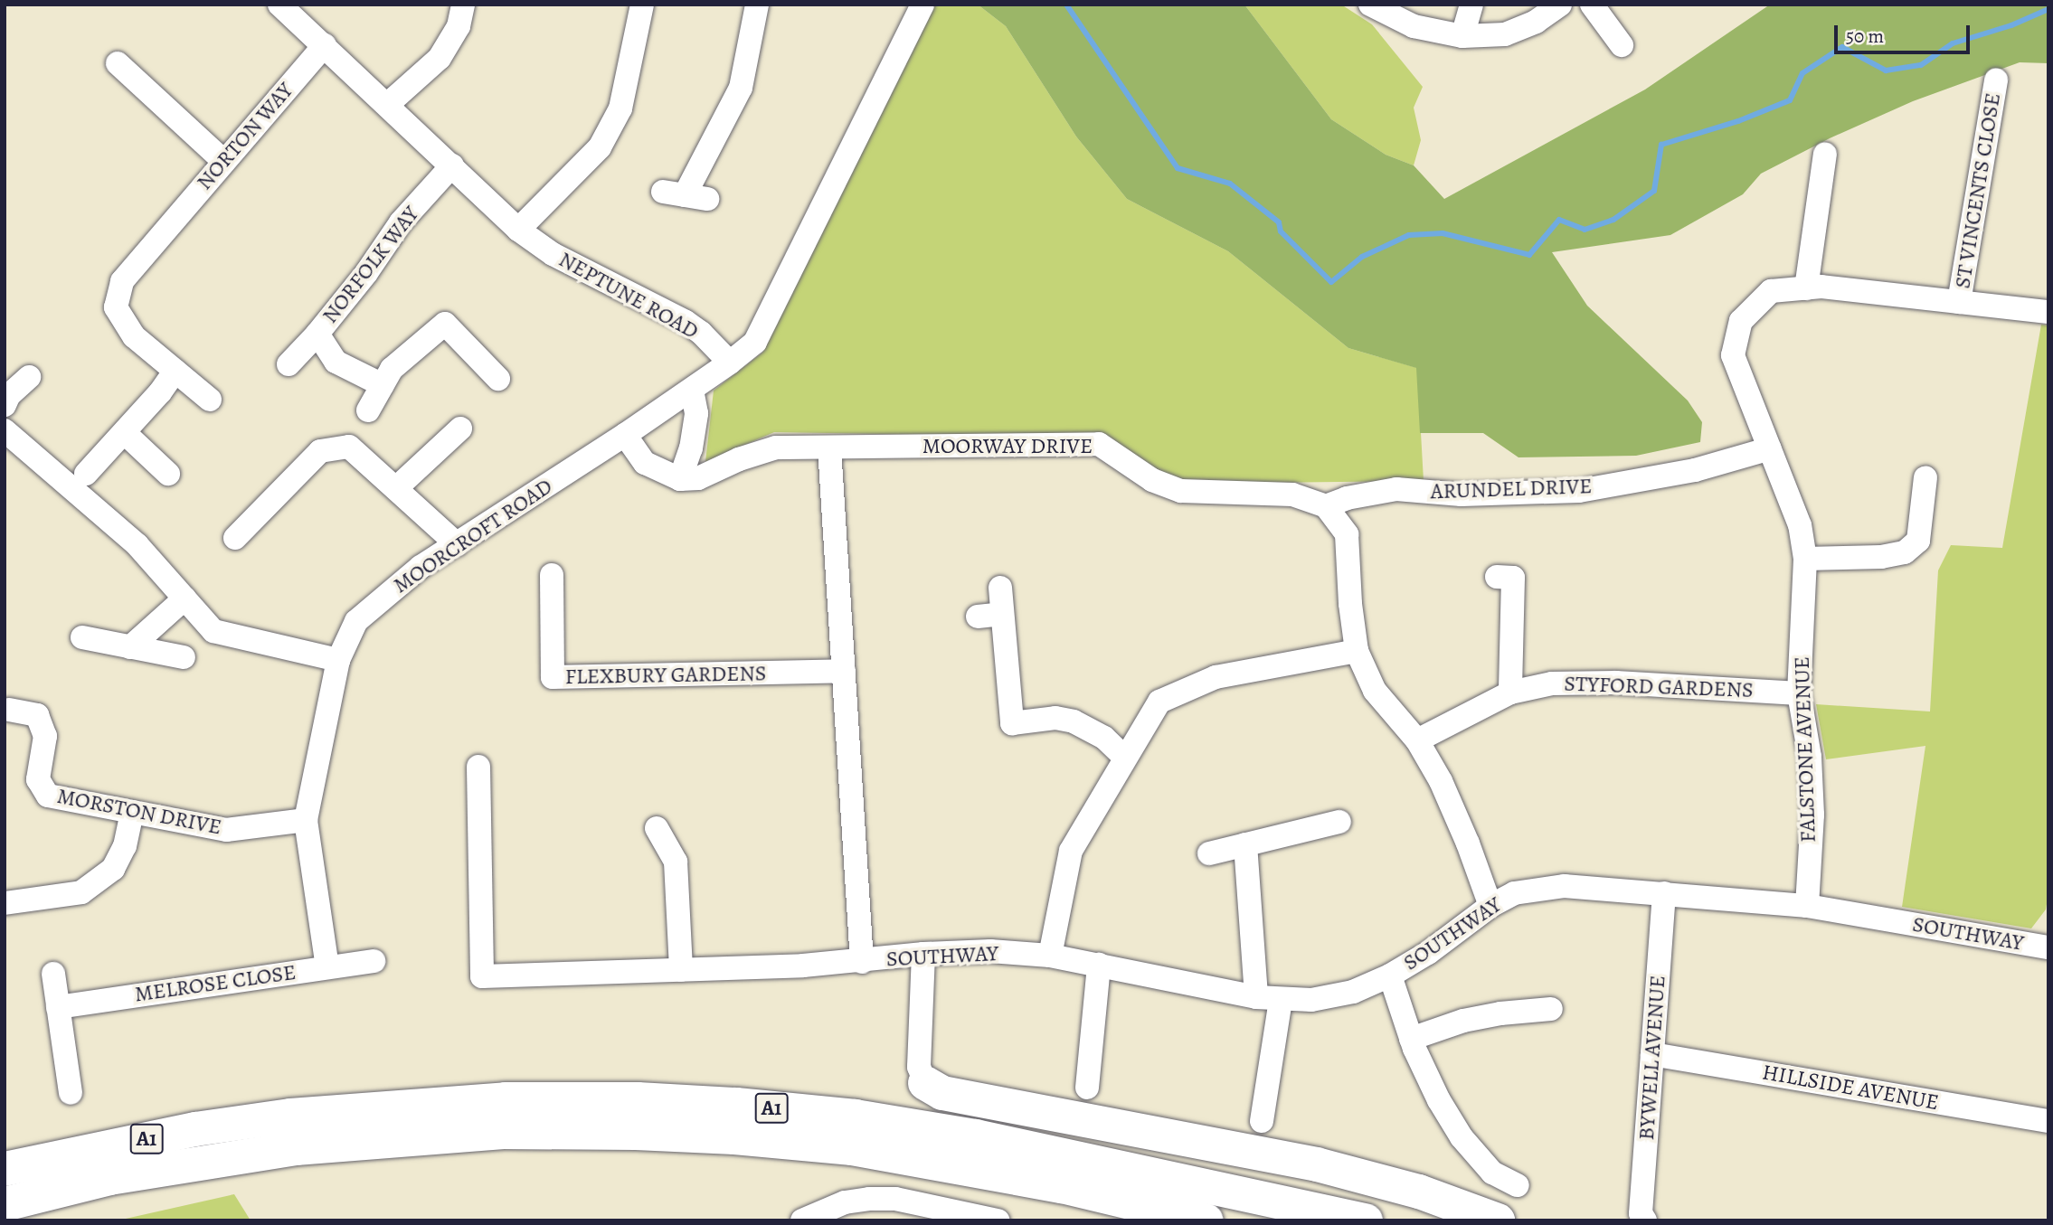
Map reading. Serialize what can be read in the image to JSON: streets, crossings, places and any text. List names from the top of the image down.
{
  "streets": {
    "highway": ["A1"],
    "street": [
      "NORTON WAY",
      "ST VINCENTS CLOSE",
      "NORFOLK WAY",
      "NEPTUNE ROAD",
      "MOORWAY DRIVE",
      "ARUNDEL DRIVE",
      "MOORCROFT ROAD",
      "FLEXBURY GARDENS",
      "STYFORD GARDENS",
      "FALSTONE AVENUE",
      "MORSTON DRIVE",
      "SOUTHWAY",
      "MELROSE CLOSE",
      "BYWELL AVENUE",
      "HILLSIDE AVENUE"
    ]
  },
  "crossings": [
    ["NORTON WAY", "NEPTUNE ROAD"],
    ["ST VINCENTS CLOSE", "FALSTONE AVENUE"],
    ["NORFOLK WAY", "NEPTUNE ROAD"],
    ["NEPTUNE ROAD", "MOORCROFT ROAD"],
    ["MOORWAY DRIVE", "ARUNDEL DRIVE"],
    ["ARUNDEL DRIVE", "FALSTONE AVENUE"],
    ["MOORCROFT ROAD", "MORSTON DRIVE"],
    ["MOORCROFT ROAD", "MELROSE CLOSE"],
    ["STYFORD GARDENS", "FALSTONE AVENUE"],
    ["FALSTONE AVENUE", "SOUTHWAY"],
    ["SOUTHWAY", "BYWELL AVENUE"],
    ["BYWELL AVENUE", "HILLSIDE AVENUE"]
  ],
  "scale_bar": "50 m"
}
